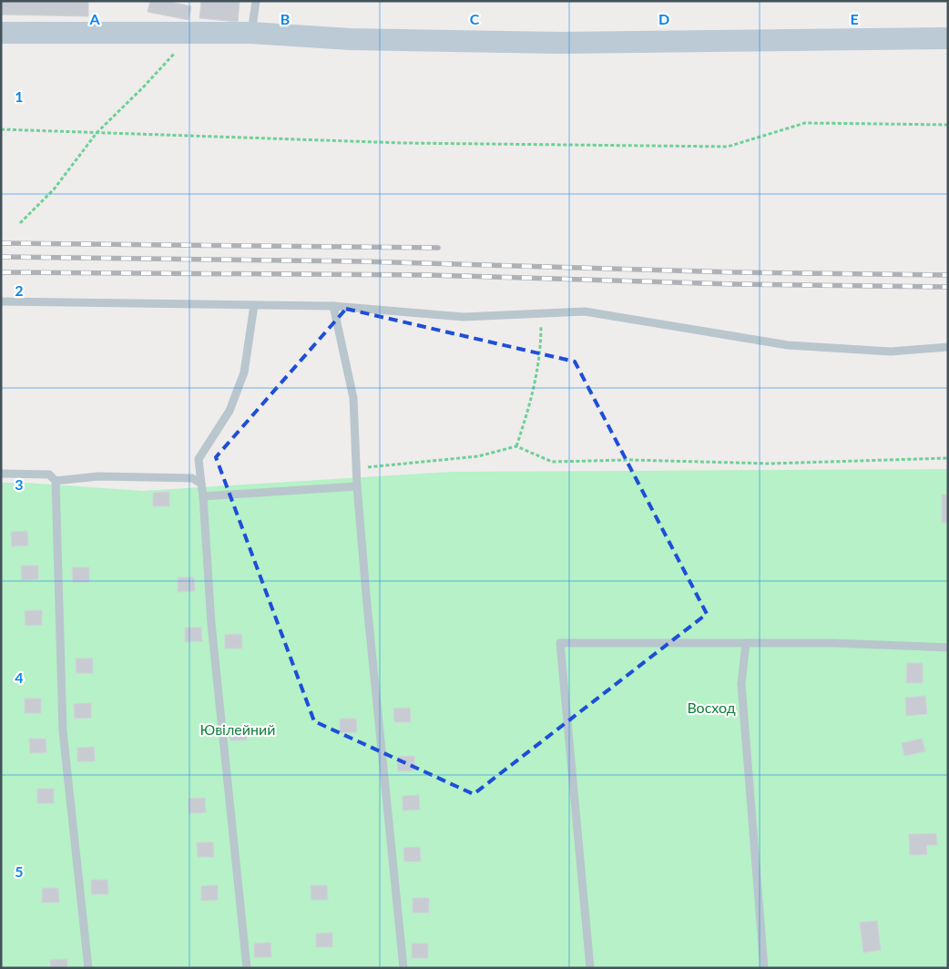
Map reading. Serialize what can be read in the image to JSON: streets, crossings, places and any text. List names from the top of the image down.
{
  "parks": ["Восход", "Ювілейний"],
  "grid": {
    "columns": [
      "A",
      "B",
      "C",
      "D",
      "E"
    ],
    "rows": [
      "1",
      "2",
      "3",
      "4",
      "5"
    ]
  }
}
